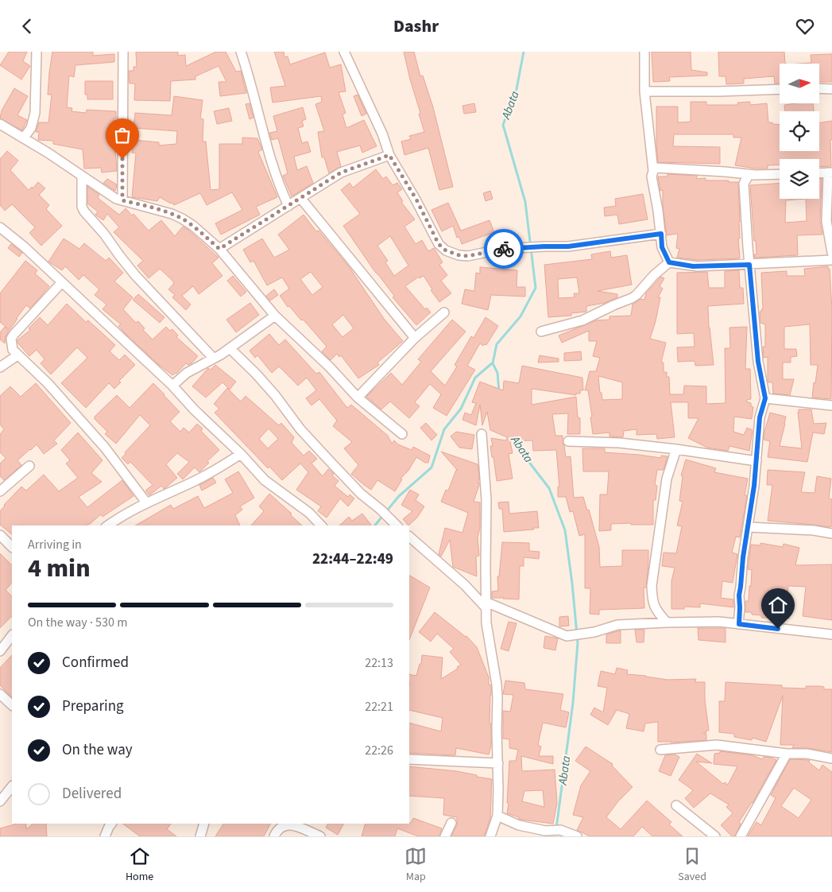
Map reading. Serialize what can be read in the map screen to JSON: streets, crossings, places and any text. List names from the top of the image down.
{
  "water": ["Abata"],
  "north": "right",
  "page": {
    "header": "Dashr",
    "heading": ["4 min", "Arriving in", "22:44–22:49"],
    "bar": "On the way · 530 m",
    "list": [
      ["Confirmed", "22:13"],
      ["Preparing", "22:21"],
      ["On the way", "22:26"],
      "Delivered"
    ],
    "tabs": ["Home", "Map", "Saved"]
  }
}
